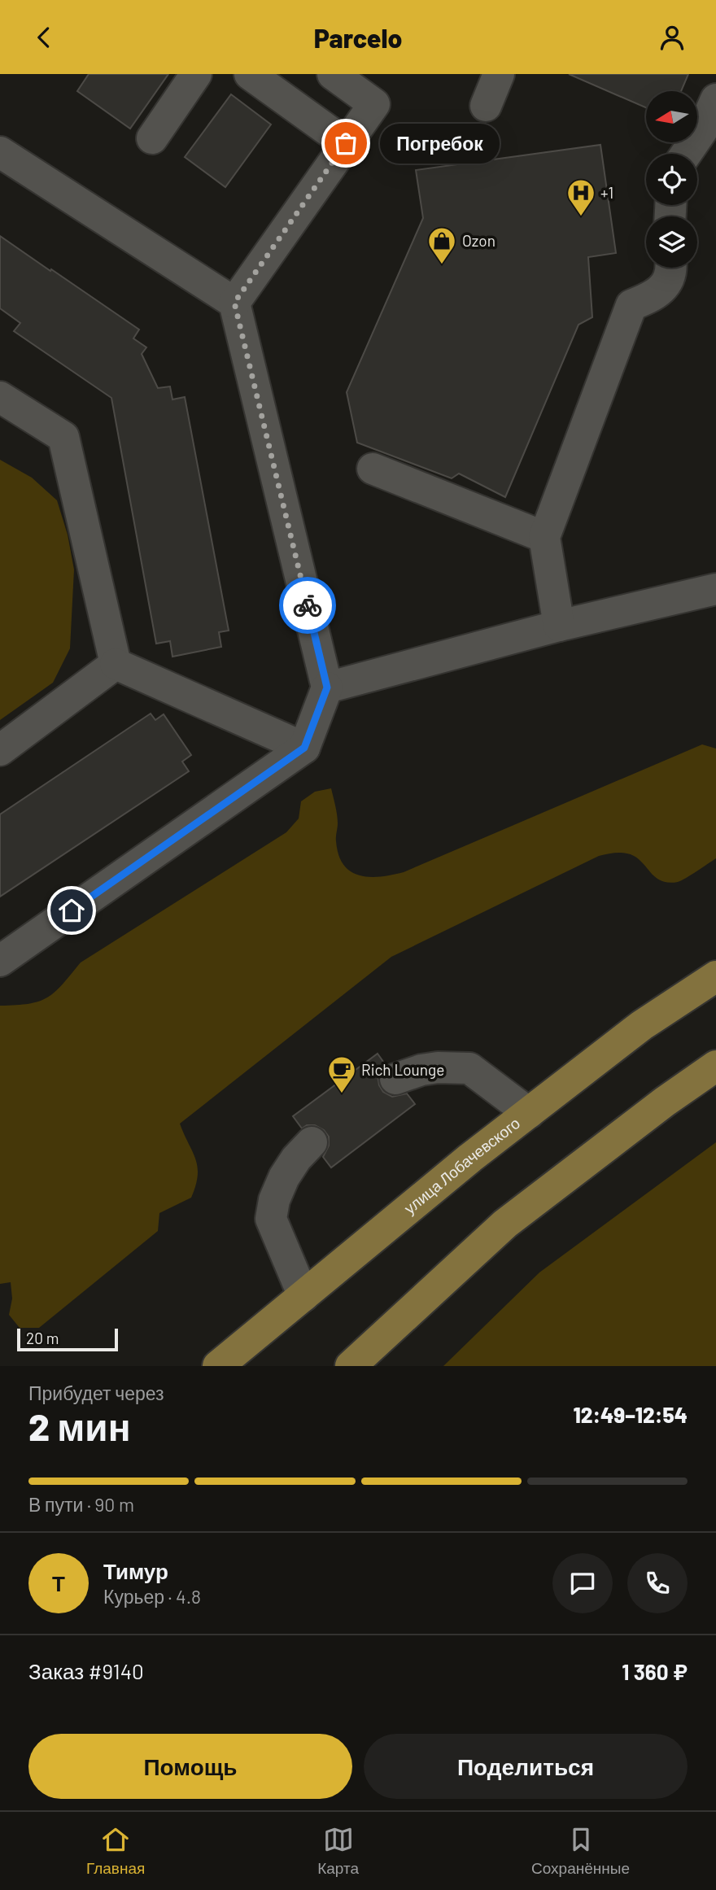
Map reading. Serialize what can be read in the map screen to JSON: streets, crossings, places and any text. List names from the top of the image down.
{
  "streets": {
    "main road": ["улица Лобачевского"]
  },
  "places": {
    "other": ["Погребок"],
    "hospital": ["+1"],
    "shop": ["Ozon"],
    "cafe": ["Rich Lounge"]
  },
  "scale_bar": "20 m",
  "north": "left",
  "page": {
    "header": "Parcelo",
    "bubble": "Погребок",
    "scale": "20 m",
    "heading": ["2 мин", "Прибудет через", "12:49–12:54"],
    "panel": [
      "Тимур",
      "Курьер · 4.8",
      "Заказ #9140",
      "1 360 ₽"
    ],
    "bar": "В пути · 90 m",
    "round": "Т",
    "buttons": ["Помощь", "Поделиться"],
    "tabs": ["Главная", "Карта", "Сохранённые"]
  }
}
